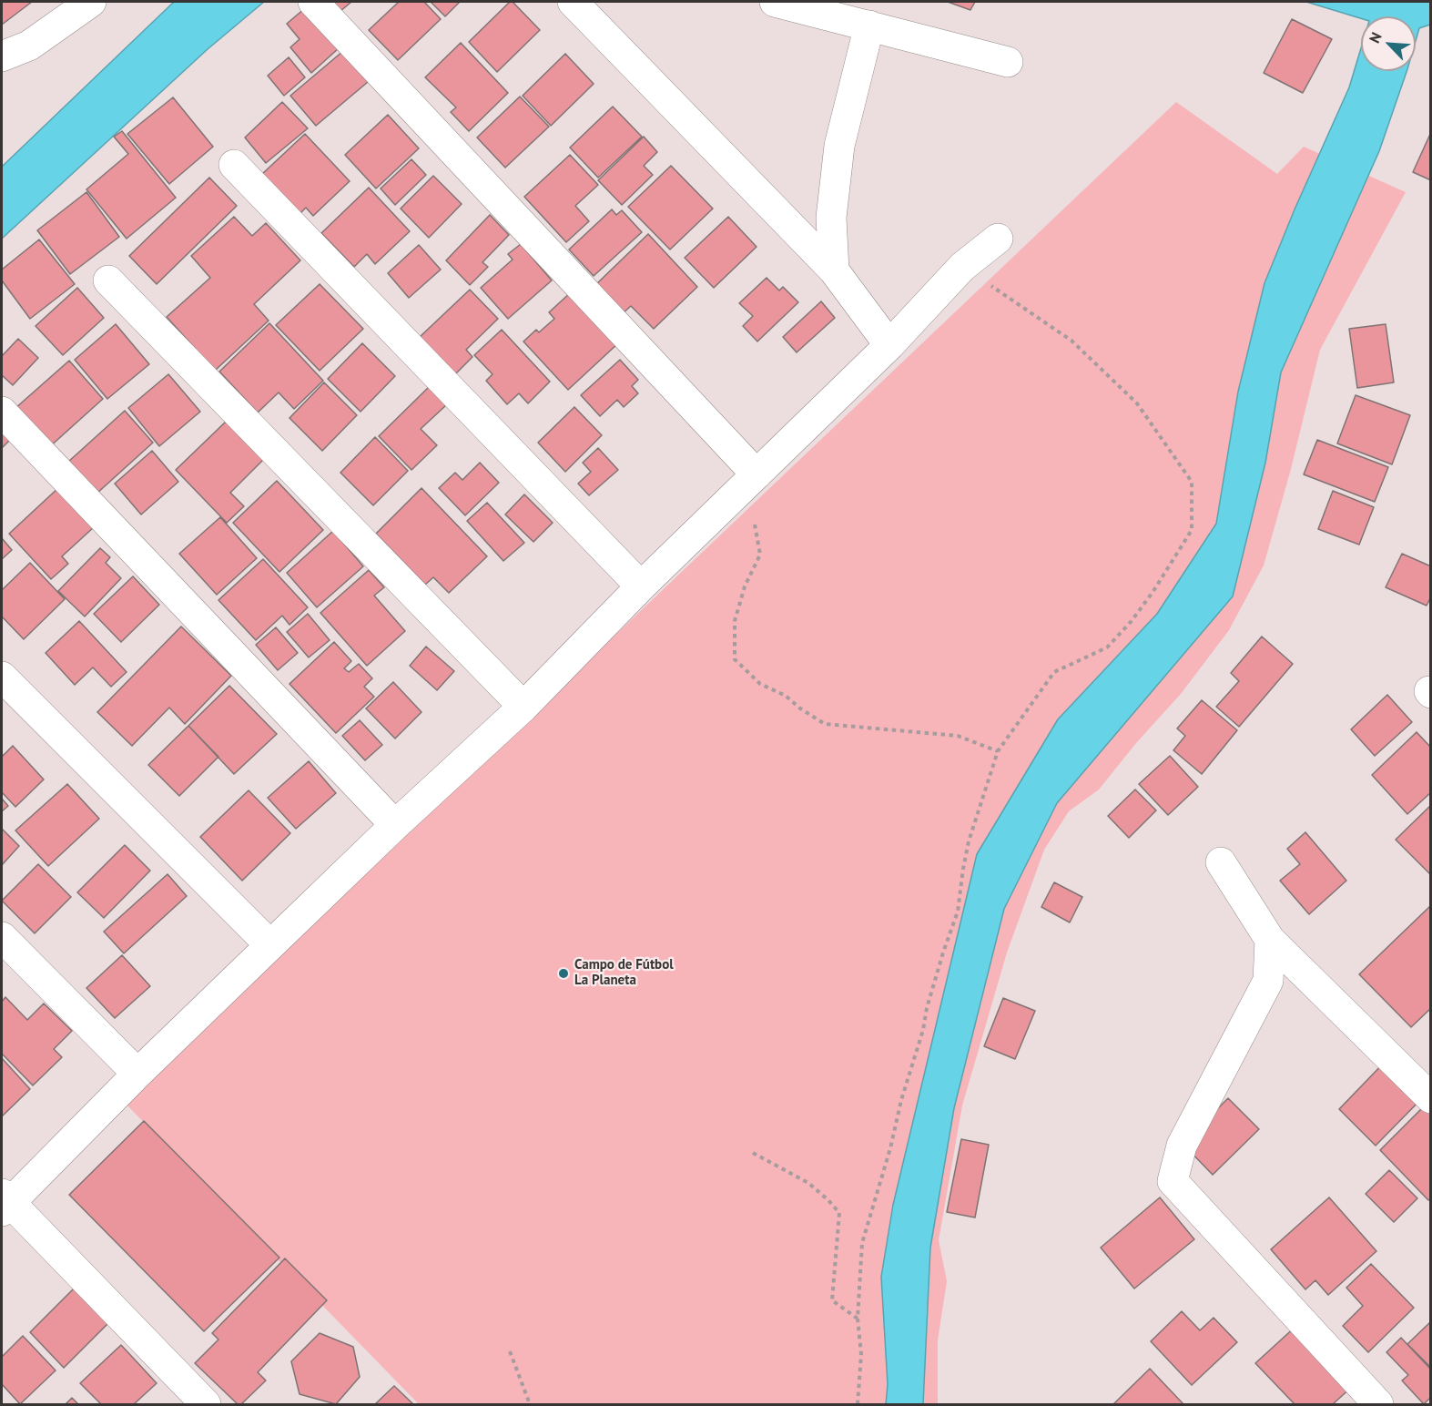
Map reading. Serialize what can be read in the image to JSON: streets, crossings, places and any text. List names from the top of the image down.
{
  "places": ["Campo de Fútbol La Planeta"],
  "north": "top left"
}
